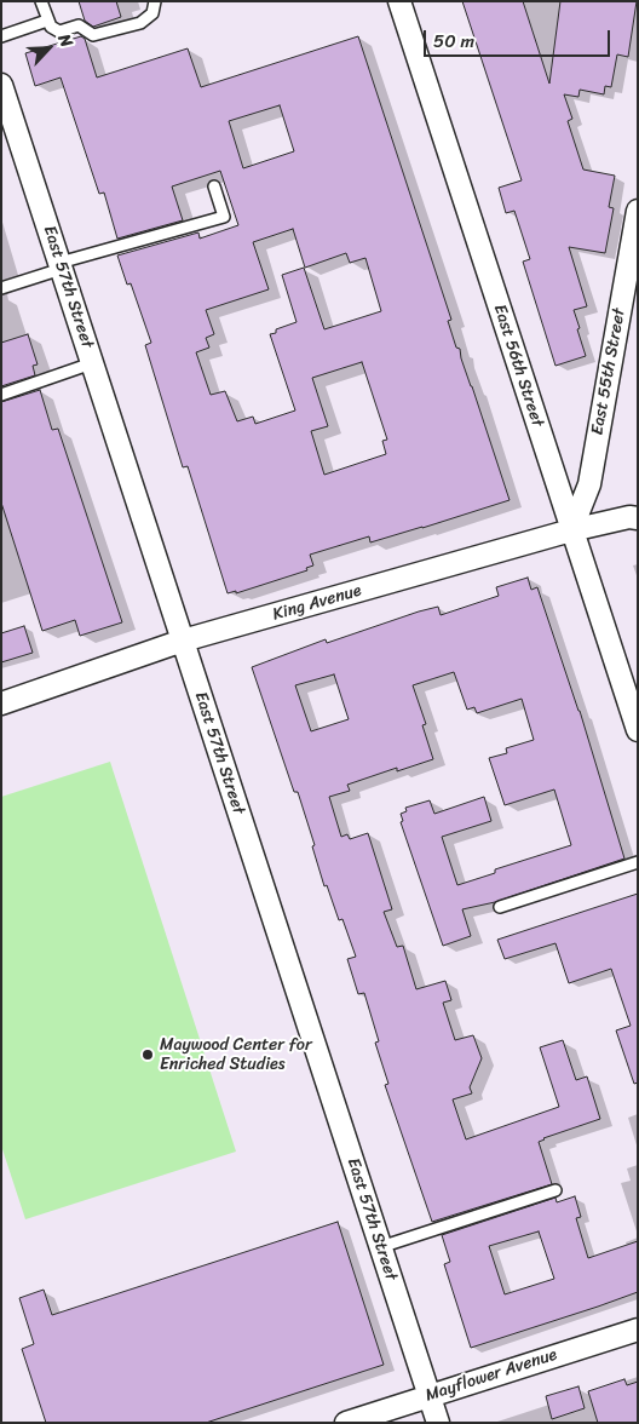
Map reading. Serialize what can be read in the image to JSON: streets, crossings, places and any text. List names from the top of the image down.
{
  "streets": {
    "street": [
      "East 57th Street",
      "East 56th Street",
      "East 55th Street",
      "King Avenue",
      "Mayflower Avenue"
    ]
  },
  "crossings": [
    ["East 57th Street", "King Avenue"],
    ["East 57th Street", "Mayflower Avenue"],
    ["East 56th Street", "East 55th Street"],
    ["East 56th Street", "King Avenue"],
    ["East 55th Street", "King Avenue"]
  ],
  "places": ["Maywood Center for Enriched Studies"],
  "scale_bar": "50 m",
  "north": "top right"
}
